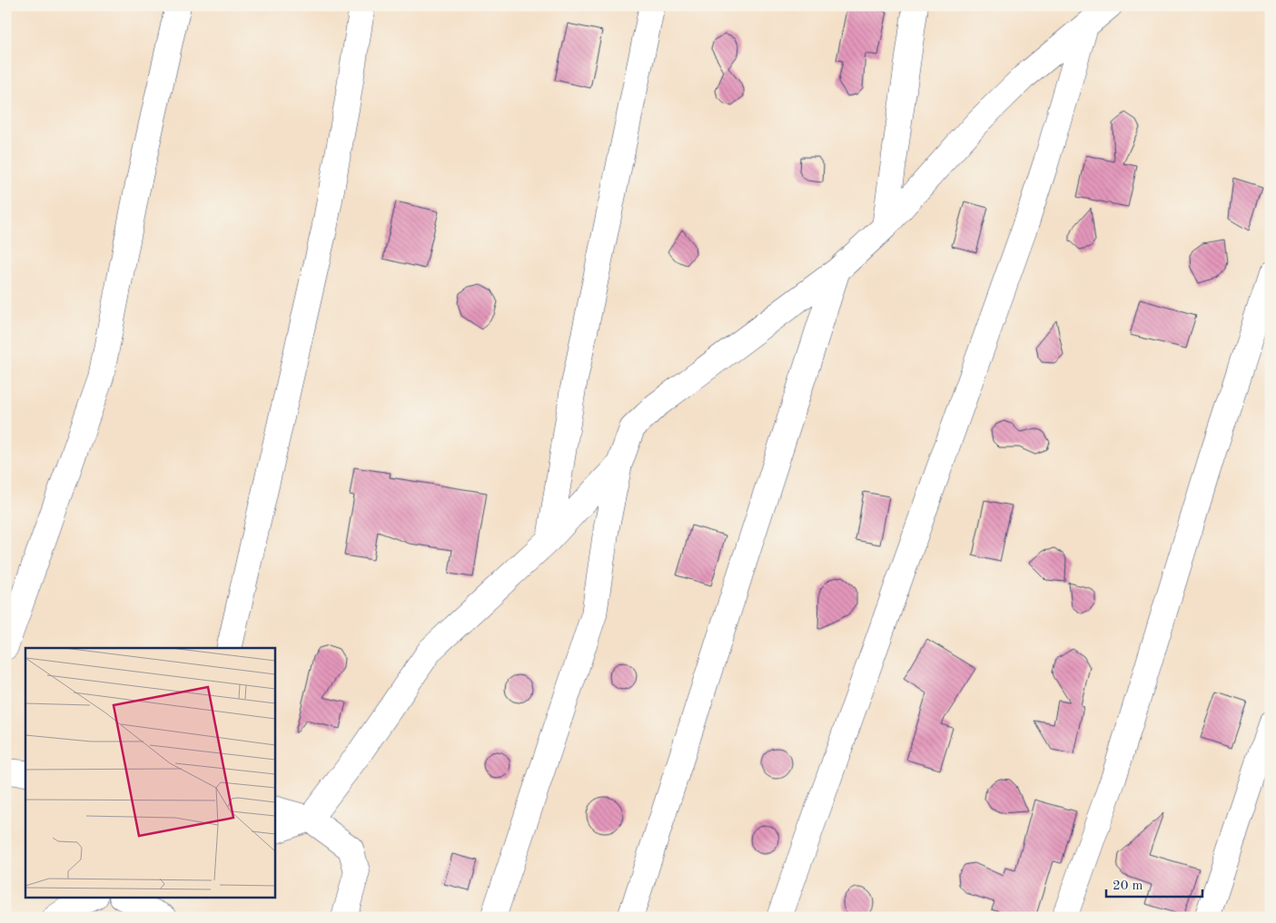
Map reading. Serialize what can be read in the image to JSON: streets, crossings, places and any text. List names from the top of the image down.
{
  "scale_bar": "20 m"
}
